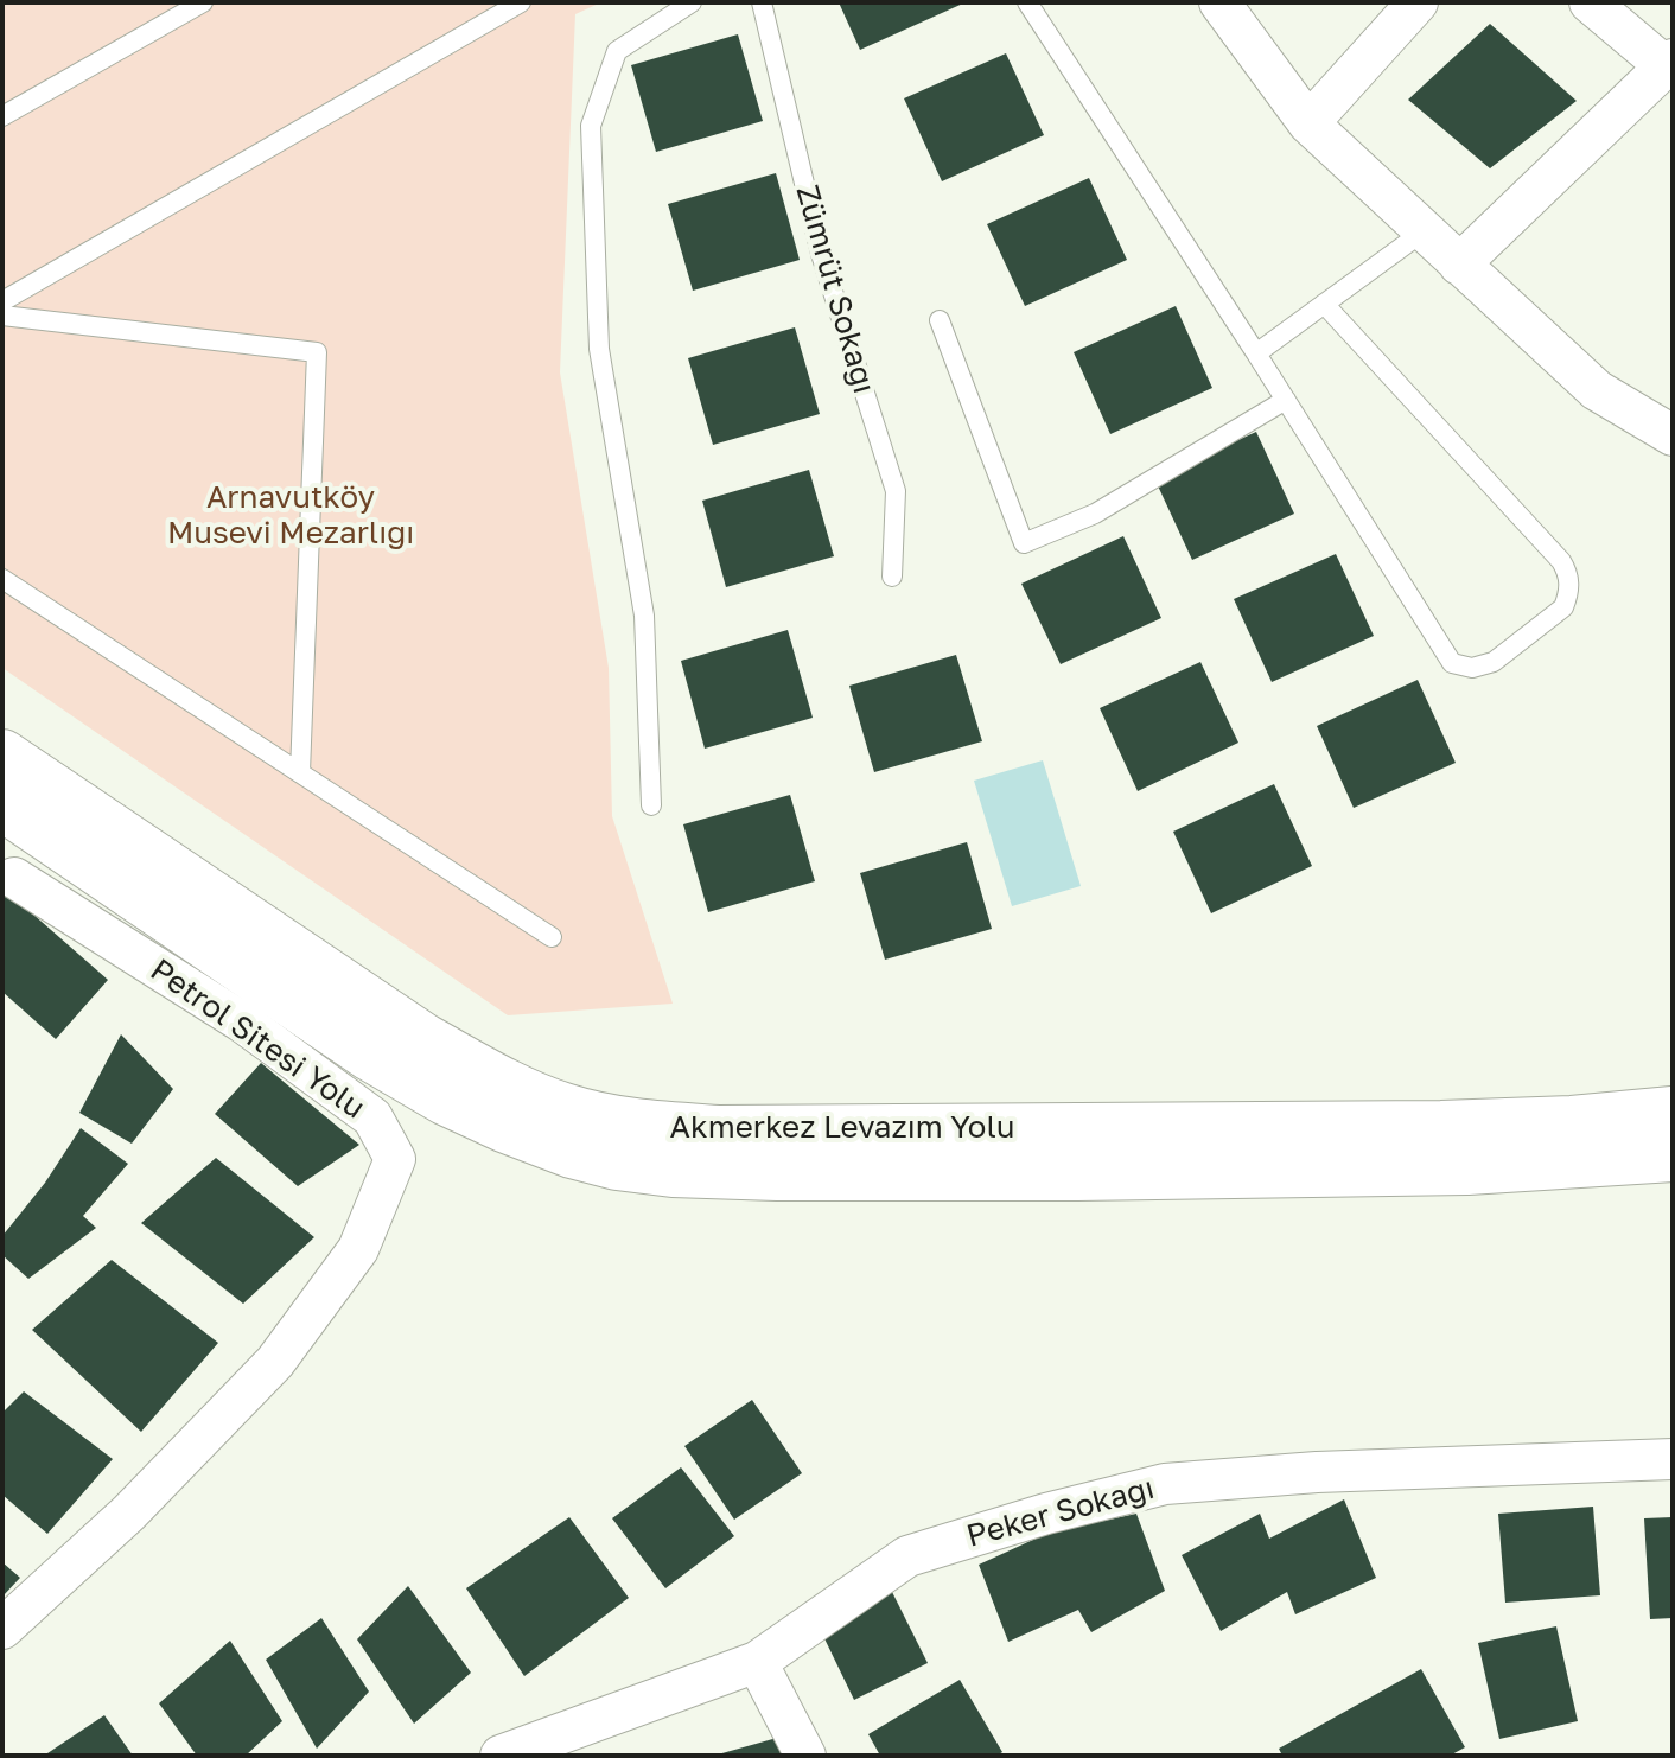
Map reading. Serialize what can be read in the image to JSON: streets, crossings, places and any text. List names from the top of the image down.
{
  "streets": {
    "main road": ["Akmerkez Levazım Yolu"],
    "street": ["Petrol Sitesi Yolu", "Peker Sokağı"],
    "lane": ["Zümrüt Sokağı"]
  },
  "parks": ["Arnavutköy Musevi Mezarlığı"]
}
